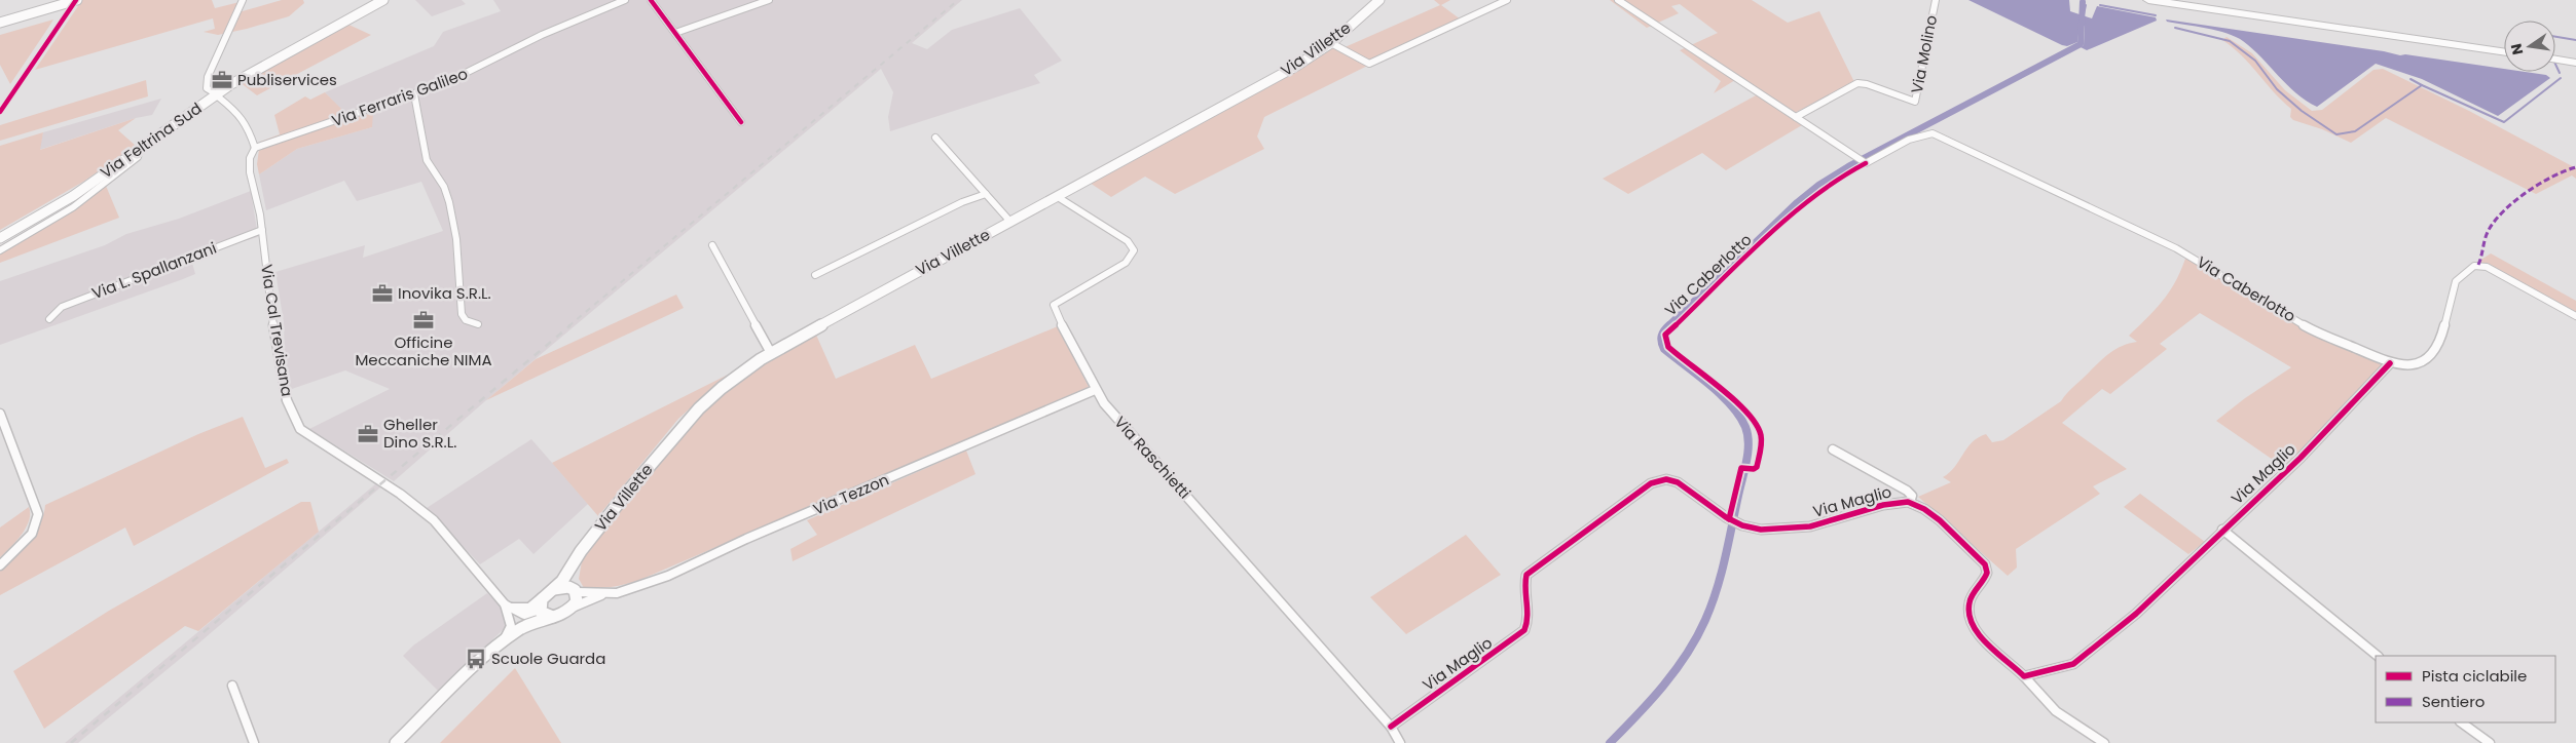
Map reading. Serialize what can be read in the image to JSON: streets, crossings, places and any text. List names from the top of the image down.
{
  "streets": {
    "main road": ["Via Feltrina Sud"],
    "street": [
      "Via Villette",
      "Via Molino",
      "Via Ferraris Galileo",
      "Via L. Spallanzani",
      "Via Caberlotto",
      "Via Cal Trevisana",
      "Via Raschietti",
      "Via Maglio",
      "Via Tezzon"
    ]
  },
  "crossings": [
    ["Via Villette", "Via Raschietti"],
    ["Via Villette", "Via Tezzon"],
    ["Via Molino", "Via Caberlotto"],
    ["Via Ferraris Galileo", "Via Cal Trevisana"],
    ["Via L. Spallanzani", "Via Cal Trevisana"],
    ["Via Caberlotto", "Via Maglio"],
    ["Via Raschietti", "Via Maglio"],
    ["Via Raschietti", "Via Tezzon"]
  ],
  "places": {
    "office": [
      "Publiservices",
      "Inovika S.R.L.",
      "Officine Meccaniche NIMA",
      "Gheller Dino S.R.L."
    ],
    "bus stop": ["Scuole Guarda"]
  },
  "legend": ["Pista ciclabile", "Sentiero"],
  "north": "left"
}
